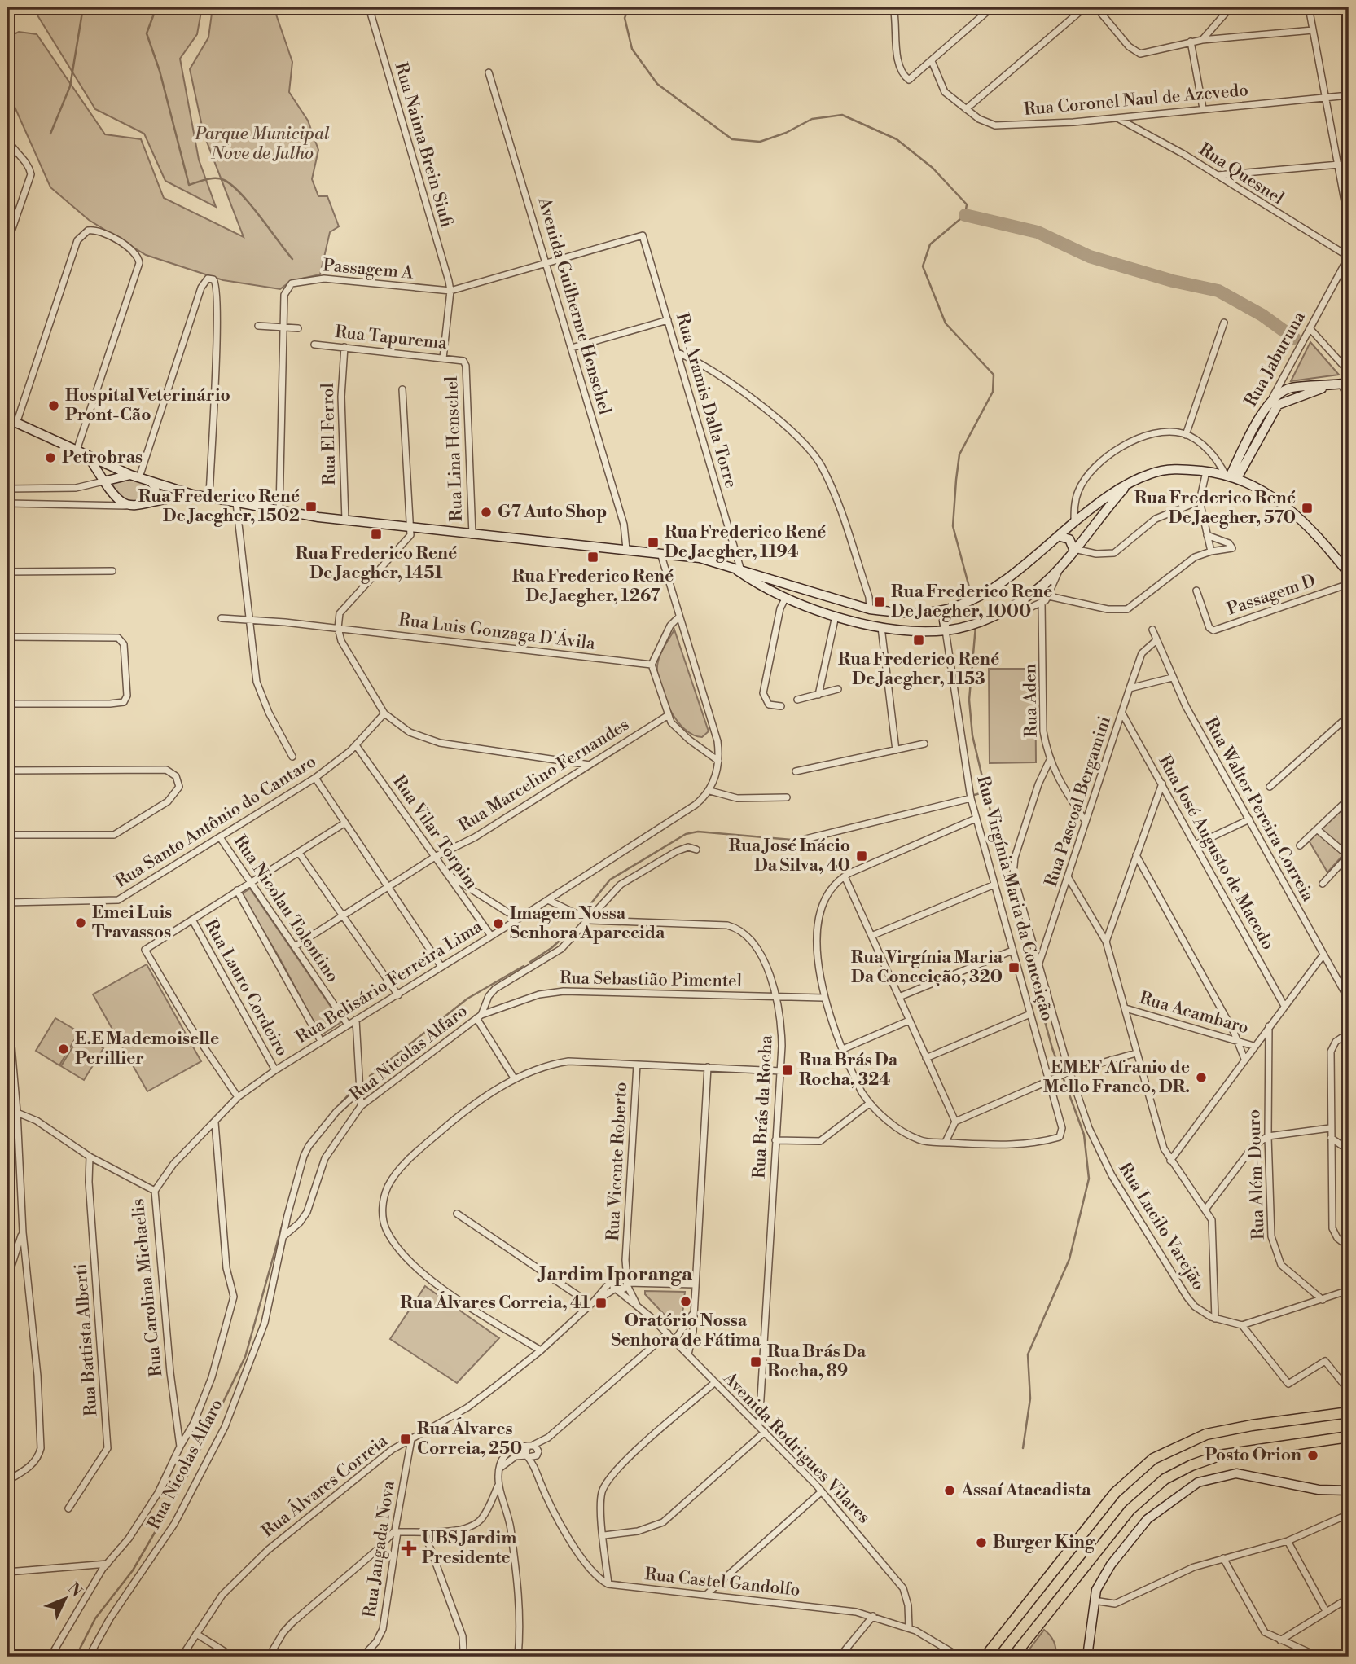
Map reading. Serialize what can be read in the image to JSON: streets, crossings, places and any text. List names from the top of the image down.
{
  "streets": {
    "main road": ["Rua Jaburuna"],
    "street": [
      "Rua Coronel Naul de Azevedo",
      "Rua Naima Brein Siufi",
      "Rua Quesnel",
      "Passagem A",
      "Avenida Guilherme Henschel",
      "Rua Tapurema",
      "Rua Aramis Dalla Torre",
      "Rua El Ferrol",
      "Rua Lina Henschel",
      "Passagem D",
      "Rua Luis Gonzaga D'Ávila",
      "Rua Aden",
      "Rua Marcelino Fernandes",
      "Rua Pascoal Bergamini",
      "Rua Walter Pereira Correia",
      "Rua Santo Antônio do Cantaro",
      "Rua Vilar Torpim",
      "Rua José Augusto de Macedo",
      "Rua Virgínia Maria da Conceição",
      "Rua Nicolau Tolentino",
      "Rua Sebastião Pimentel",
      "Rua Belisário Ferreira Lima",
      "Rua Lauro Cordeiro",
      "Rua Acambaro",
      "Rua Nicolas Alfaro",
      "Rua Brás da Rocha",
      "Rua Vicente Roberto",
      "Rua Além-Douro",
      "Rua Lucilo Varejão",
      "Rua Carolina Michaelis",
      "Rua Battista Alberti",
      "Avenida Rodrigues Vilares",
      "Rua Álvares Correia",
      "Rua Jangada Nova",
      "Rua Castel Gandolfo"
    ]
  },
  "crossings": [
    ["Rua Coronel Naul de Azevedo", "Rua Quesnel"],
    ["Rua Naima Brein Siufi", "Passagem A"],
    ["Rua Quesnel", "Rua Jaburuna"],
    ["Avenida Guilherme Henschel", "Rua Aramis Dalla Torre"],
    ["Rua Tapurema", "Rua El Ferrol"],
    ["Rua Tapurema", "Rua Lina Henschel"],
    ["Rua Aden", "Rua Pascoal Bergamini"],
    ["Rua Aden", "Rua Virgínia Maria da Conceição"],
    ["Rua Marcelino Fernandes", "Rua Vilar Torpim"],
    ["Rua Marcelino Fernandes", "Rua Nicolau Tolentino"],
    ["Rua Pascoal Bergamini", "Rua Walter Pereira Correia"],
    ["Rua Pascoal Bergamini", "Rua José Augusto de Macedo"],
    ["Rua Pascoal Bergamini", "Rua Virgínia Maria da Conceição"],
    ["Rua Santo Antônio do Cantaro", "Rua Vilar Torpim"],
    ["Rua Santo Antônio do Cantaro", "Rua Nicolau Tolentino"],
    ["Rua Vilar Torpim", "Rua Belisário Ferreira Lima"],
    ["Rua Virgínia Maria da Conceição", "Rua Lucilo Varejão"],
    ["Rua Nicolau Tolentino", "Rua Belisário Ferreira Lima"],
    ["Rua Sebastião Pimentel", "Rua Nicolas Alfaro"],
    ["Rua Sebastião Pimentel", "Rua Brás da Rocha"],
    ["Rua Belisário Ferreira Lima", "Rua Lauro Cordeiro"],
    ["Rua Belisário Ferreira Lima", "Rua Brás da Rocha"],
    ["Rua Belisário Ferreira Lima", "Rua Carolina Michaelis"],
    ["Rua Nicolas Alfaro", "Rua Brás da Rocha"],
    ["Rua Brás da Rocha", "Avenida Rodrigues Vilares"],
    ["Rua Vicente Roberto", "Avenida Rodrigues Vilares"],
    ["Rua Vicente Roberto", "Rua Álvares Correia"],
    ["Rua Carolina Michaelis", "Rua Battista Alberti"],
    ["Avenida Rodrigues Vilares", "Rua Álvares Correia"],
    ["Avenida Rodrigues Vilares", "Rua Castel Gandolfo"],
    ["Rua Álvares Correia", "Rua Jangada Nova"]
  ],
  "districts": ["Jardim Iporanga"],
  "parks": ["Parque Municipal Nove de Julho"],
  "places": {
    "other": [
      "Hospital Veterinário Pront-Cão",
      "Petrobras",
      "G7 Auto Shop",
      "Emei Luis Travassos",
      "Imagem Nossa Senhora Aparecida",
      "E.E Mademoiselle Perillier",
      "EMEF Afranio de Mello Franco, DR.",
      "Oratório Nossa Senhora de Fátima",
      "Posto Orion",
      "Assaí Atacadista",
      "Burger King"
    ],
    "transit": [
      "Rua Frederico René De Jaegher, 1502",
      "Rua Frederico René De Jaegher, 570",
      "Rua Frederico René De Jaegher, 1451",
      "Rua Frederico René De Jaegher, 1194",
      "Rua Frederico René De Jaegher, 1267",
      "Rua Frederico René De Jaegher, 1000",
      "Rua Frederico René De Jaegher, 1153",
      "Rua José Inácio Da Silva, 40",
      "Rua Virgínia Maria Da Conceição, 320",
      "Rua Brás Da Rocha, 324",
      "Rua Álvares Correia, 41",
      "Rua Brás Da Rocha, 89",
      "Rua Álvares Correia, 250"
    ],
    "health": ["UBS Jardim Presidente"]
  },
  "north": "top right"
}
